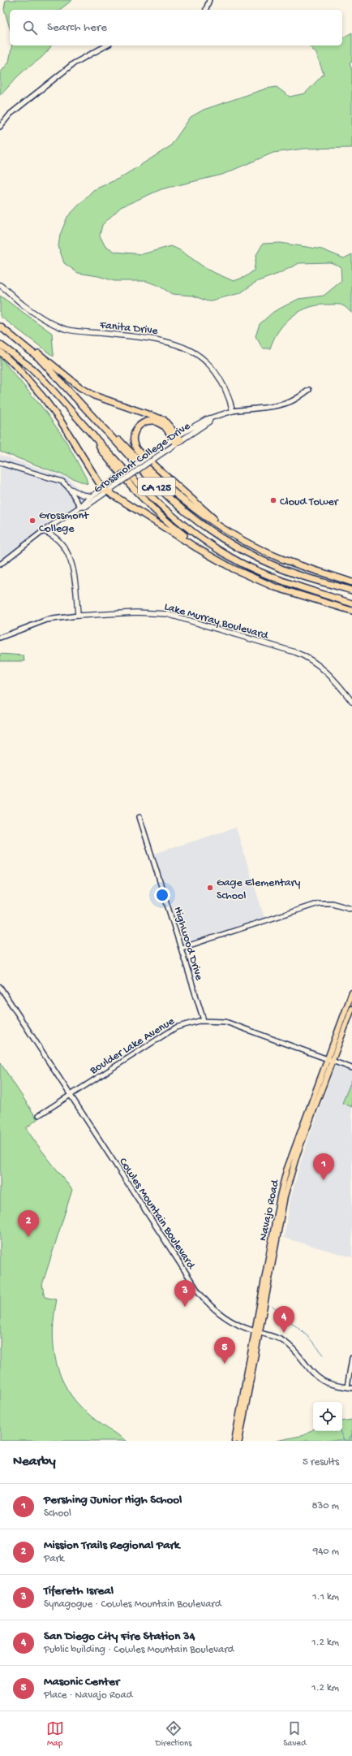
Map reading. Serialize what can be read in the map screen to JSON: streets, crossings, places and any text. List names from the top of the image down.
{
  "streets": {
    "highway": ["CA 125"],
    "main road": [
      "Fanita Drive",
      "Grossmont College Drive",
      "Lake Murray Boulevard",
      "Navajo Road"
    ],
    "street": ["Highwood Drive", "Boulder Lake Avenue", "Cowles Mountain Boulevard"]
  },
  "crossings": [
    ["Fanita Drive", "Grossmont College Drive"],
    ["Highwood Drive", "Boulder Lake Avenue"],
    ["Boulder Lake Avenue", "Navajo Road"],
    ["Boulder Lake Avenue", "Cowles Mountain Boulevard"],
    ["Navajo Road", "Cowles Mountain Boulevard"]
  ],
  "places": ["Cloud Tower", "Grossmont College", "Gage Elementary School"],
  "page": {
    "search": "Search here",
    "pins": [
      "1",
      "2",
      "3",
      "4",
      "5"
    ],
    "heading": ["Nearby", "5 results"],
    "list": [
      {
        "mark": "1",
        "name": "Pershing Junior High School",
        "note": "School",
        "value": "830 m"
      },
      {
        "mark": "2",
        "name": "Mission Trails Regional Park",
        "note": "Park",
        "value": "940 m"
      },
      {
        "mark": "3",
        "name": "Tifereth Isreal",
        "note": "Synagogue · Cowles Mountain Boulevard",
        "value": "1.1 km"
      },
      {
        "mark": "4",
        "name": "San Diego City Fire Station 34",
        "note": "Public building · Cowles Mountain Boulevard",
        "value": "1.2 km"
      },
      {
        "mark": "5",
        "name": "Masonic Center",
        "note": "Place · Navajo Road",
        "value": "1.2 km"
      }
    ],
    "nav": ["Map", "Directions", "Saved"]
  }
}
